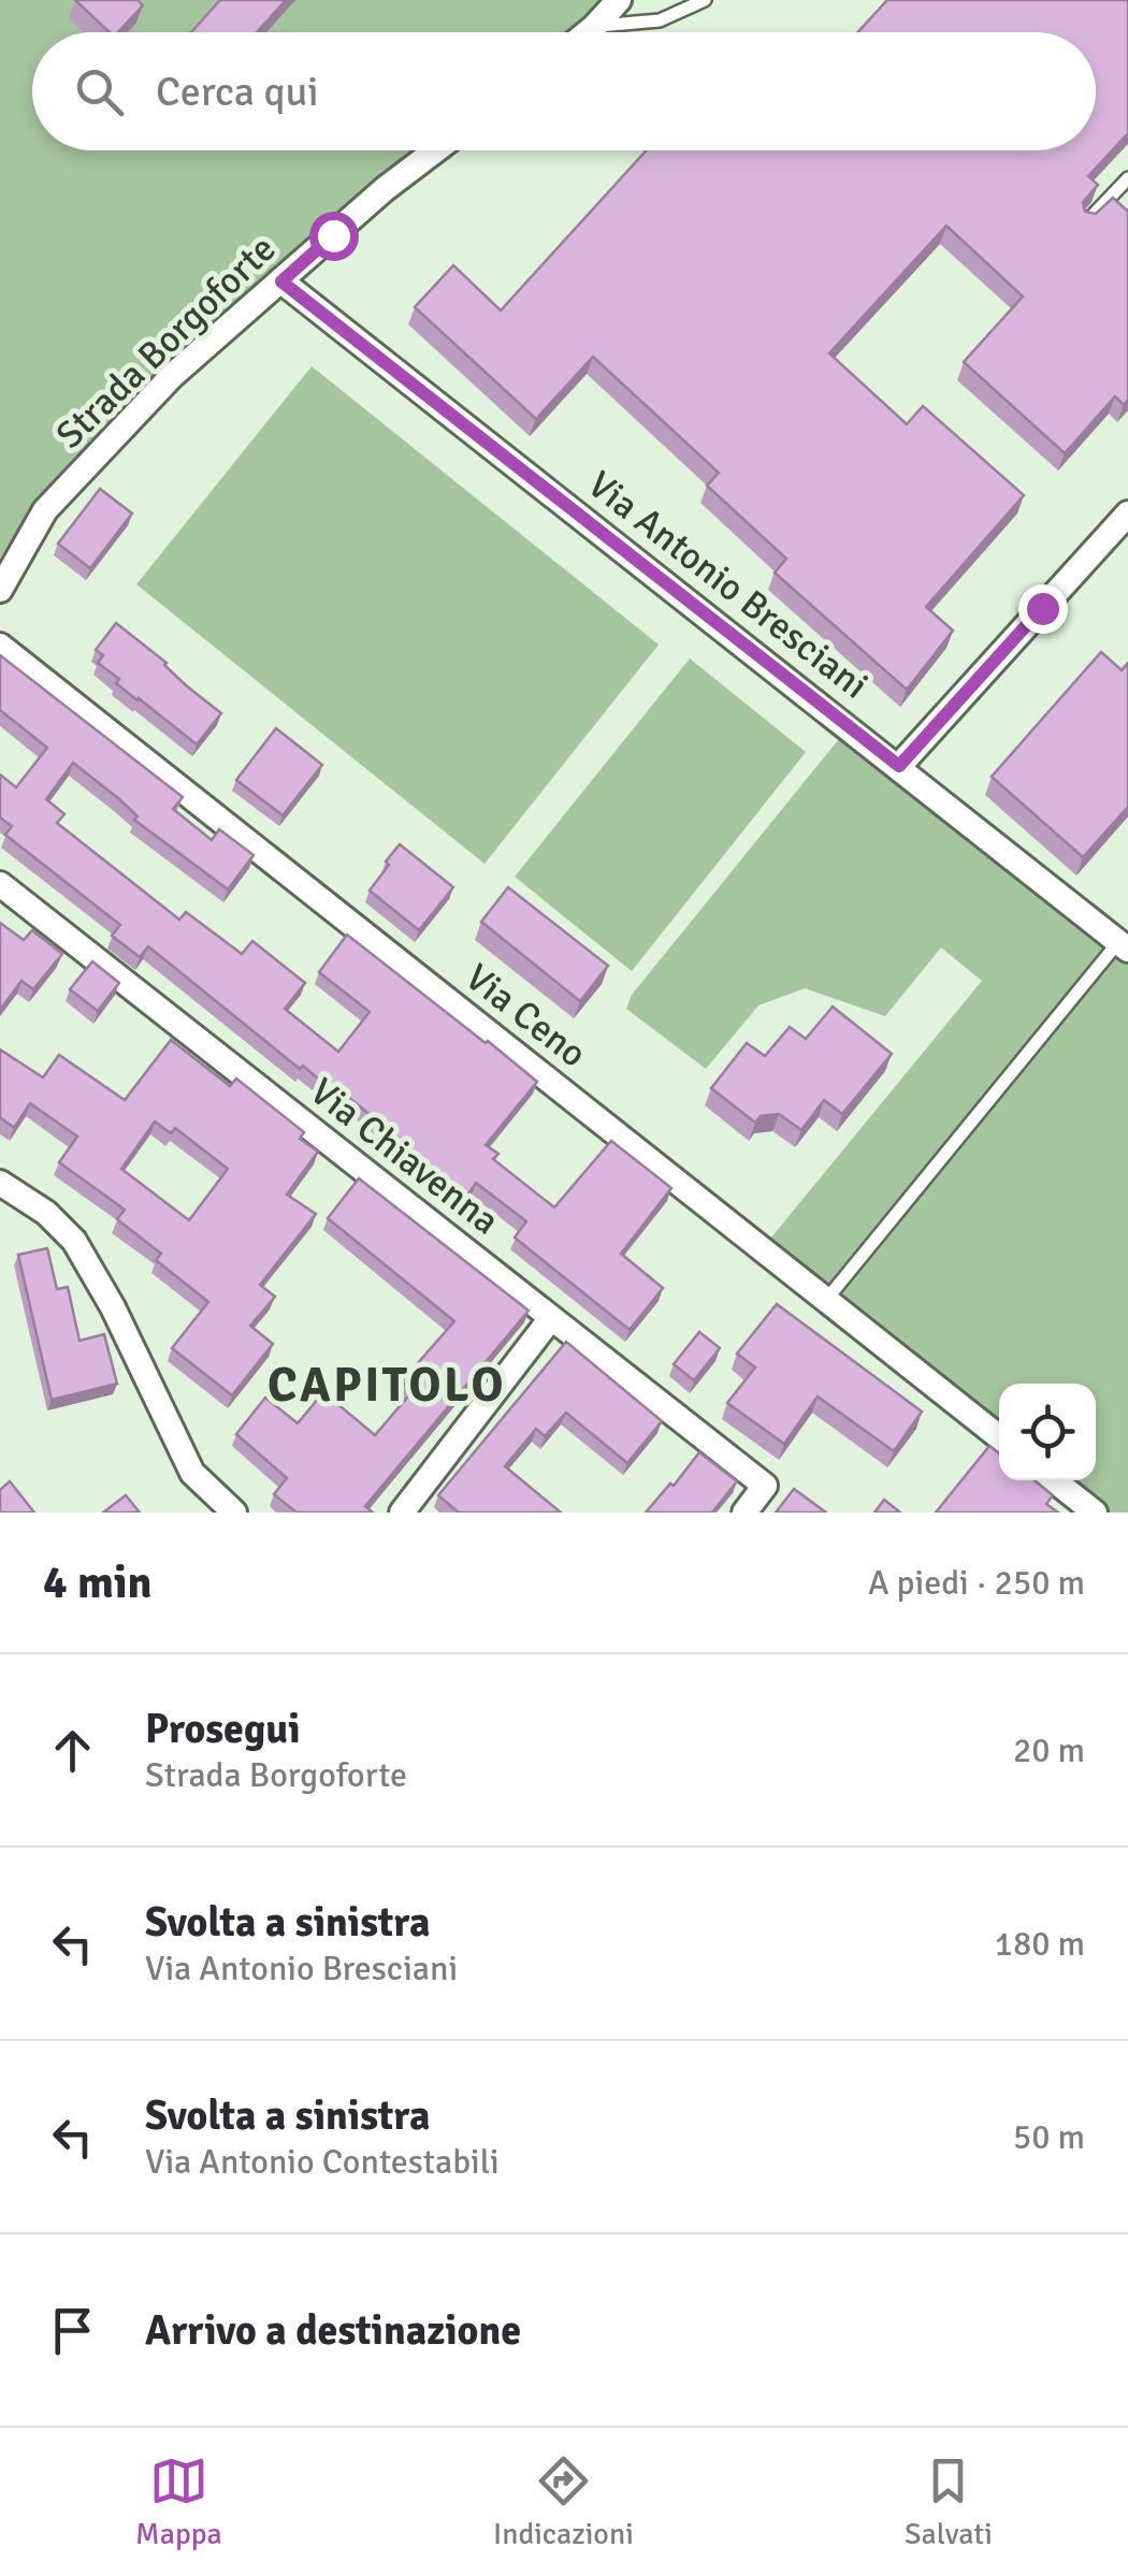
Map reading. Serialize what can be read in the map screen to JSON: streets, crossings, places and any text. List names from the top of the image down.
{
  "streets": {
    "street": [
      "Strada Borgoforte",
      "Via Antonio Bresciani",
      "Via Ceno",
      "Via Chiavenna"
    ]
  },
  "crossings": [
    ["Strada Borgoforte", "Via Antonio Bresciani"]
  ],
  "districts": ["CAPITOLO"],
  "page": {
    "search": "Cerca qui",
    "heading": ["4 min", "A piedi · 250 m"],
    "list": [
      ["Prosegui", "Strada Borgoforte", "20 m"],
      ["Svolta a sinistra", "Via Antonio Bresciani", "180 m"],
      ["Svolta a sinistra", "Via Antonio Contestabili", "50 m"],
      "Arrivo a destinazione"
    ],
    "nav": ["Mappa", "Indicazioni", "Salvati"]
  }
}
